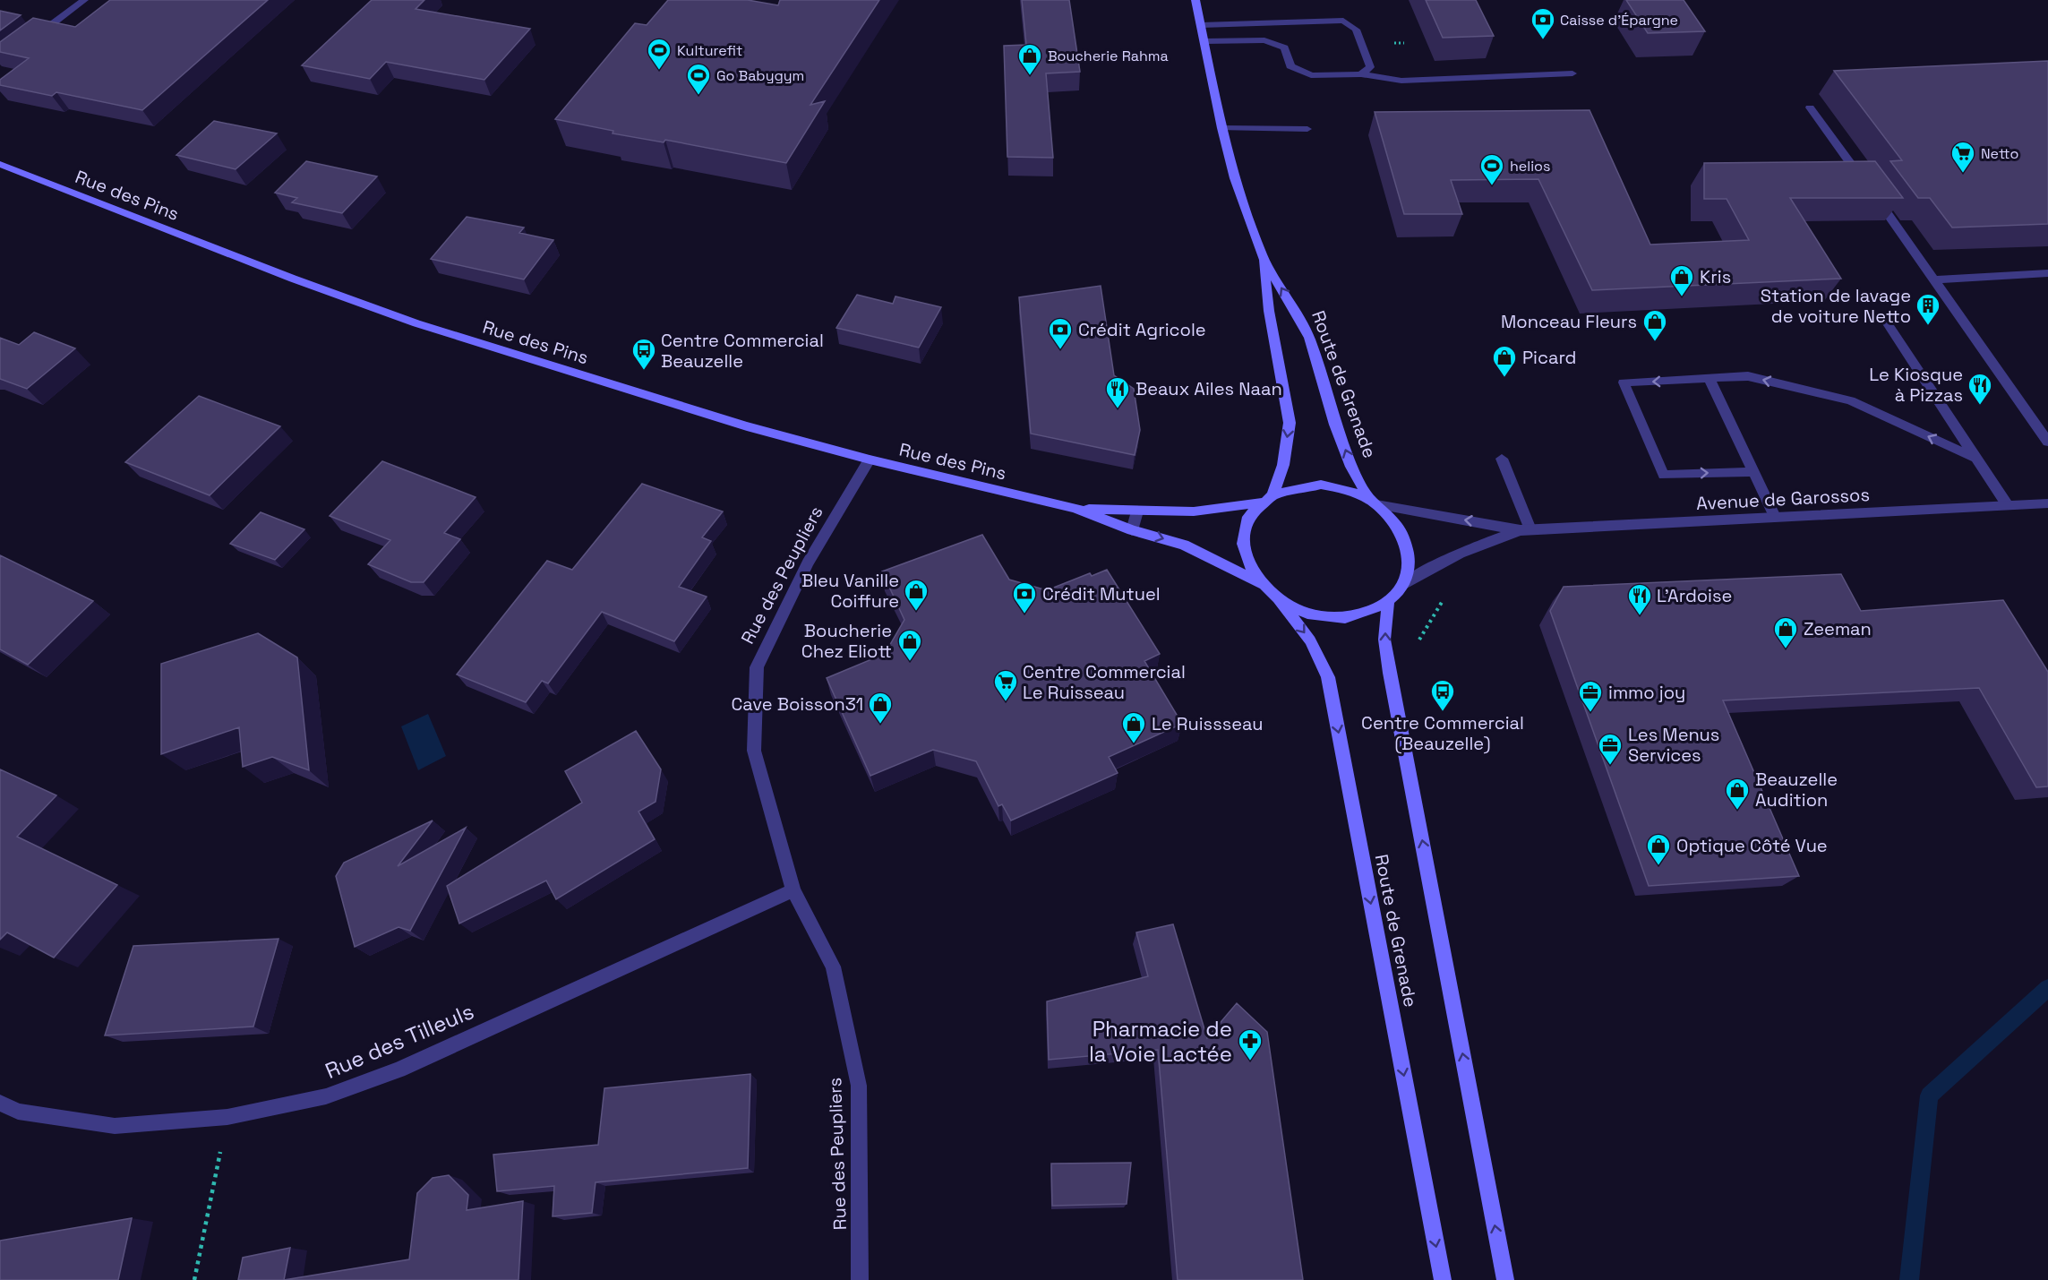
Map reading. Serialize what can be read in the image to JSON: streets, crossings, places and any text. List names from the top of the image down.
{
  "streets": {
    "main road": ["Rue des Pins", "Route de Grenade"],
    "street": ["Avenue de Garossos", "Rue des Peupliers", "Rue des Tilleuls"]
  },
  "crossings": [
    ["Rue des Pins", "Route de Grenade"],
    ["Rue des Pins", "Avenue de Garossos"],
    ["Rue des Pins", "Rue des Peupliers"],
    ["Route de Grenade", "Avenue de Garossos"],
    ["Rue des Peupliers", "Rue des Tilleuls"]
  ],
  "places": {
    "bank": ["Caisse d'Épargne", "Crédit Agricole", "Crédit Mutuel"],
    "sports": ["Kulturefit", "Go Babygym", "helios"],
    "shop": [
      "Boucherie Rahma",
      "Kris",
      "Monceau Fleurs",
      "Picard",
      "Bleu Vanille Coiffure",
      "Zeeman",
      "Boucherie Chez Eliott",
      "Cave Boisson31",
      "Le Ruissseau",
      "Beauzelle Audition",
      "Optique Côté Vue"
    ],
    "supermarket": ["Netto", "Centre Commercial Le Ruisseau"],
    "building": ["Station de lavage de voiture Netto"],
    "bus stop": ["Centre Commercial Beauzelle", "Centre Commercial (Beauzelle)"],
    "restaurant": ["Le Kiosque à Pizzas", "Beaux Ailes Naan", "L'Ardoise"],
    "office": ["immo joy", "Les Menus Services"],
    "pharmacy": ["Pharmacie de la Voie Lactée"]
  }
}
